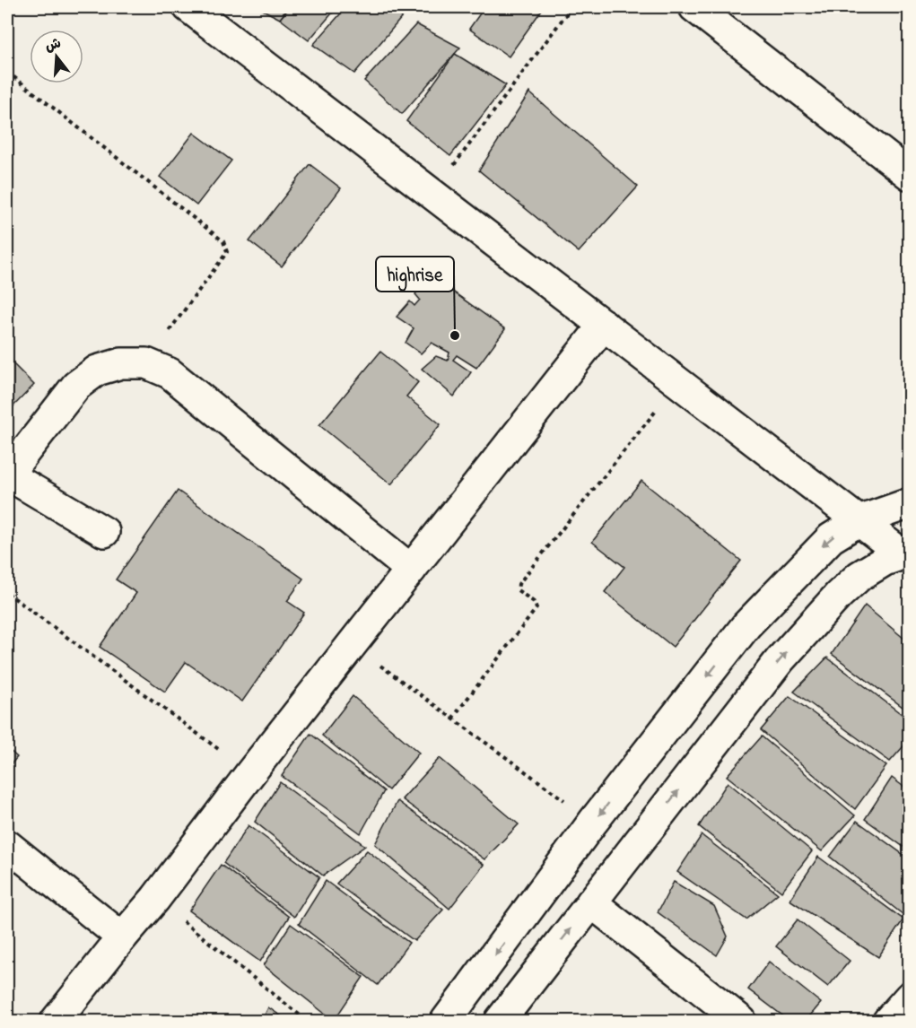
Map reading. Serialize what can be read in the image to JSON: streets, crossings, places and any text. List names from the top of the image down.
{
  "places": ["highrise"],
  "north": "top"
}
